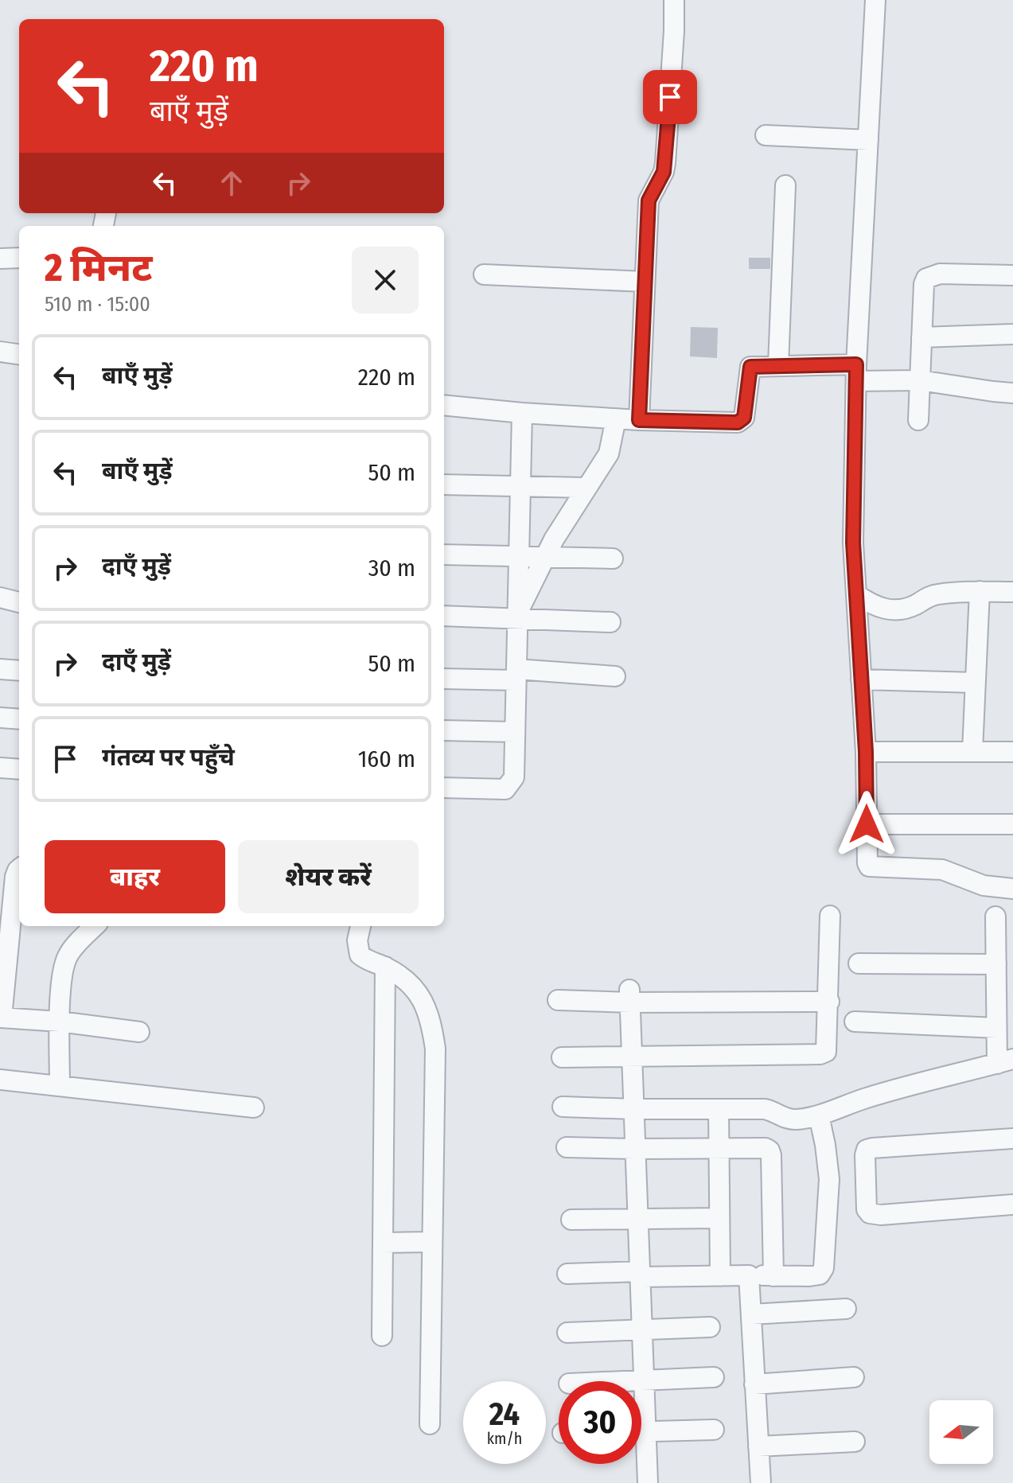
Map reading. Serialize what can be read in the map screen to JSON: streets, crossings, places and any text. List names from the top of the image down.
{
  "north": "left",
  "page": {
    "turn": ["220 m", "बाएँ मुड़ें"],
    "heading": ["2 मिनट", "510 m · 15:00"],
    "list": [
      {
        "name": "बाएँ मुड़ें",
        "value": "220 m"
      },
      {
        "name": "बाएँ मुड़ें",
        "value": "50 m"
      },
      {
        "name": "दाएँ मुड़ें",
        "value": "30 m"
      },
      {
        "name": "दाएँ मुड़ें",
        "value": "50 m"
      },
      {
        "name": "गंतव्य पर पहुँचे",
        "value": "160 m"
      }
    ],
    "buttons": ["बाहर", "शेयर करें"],
    "speed": "24 km/h",
    "limit": "30"
  }
}
